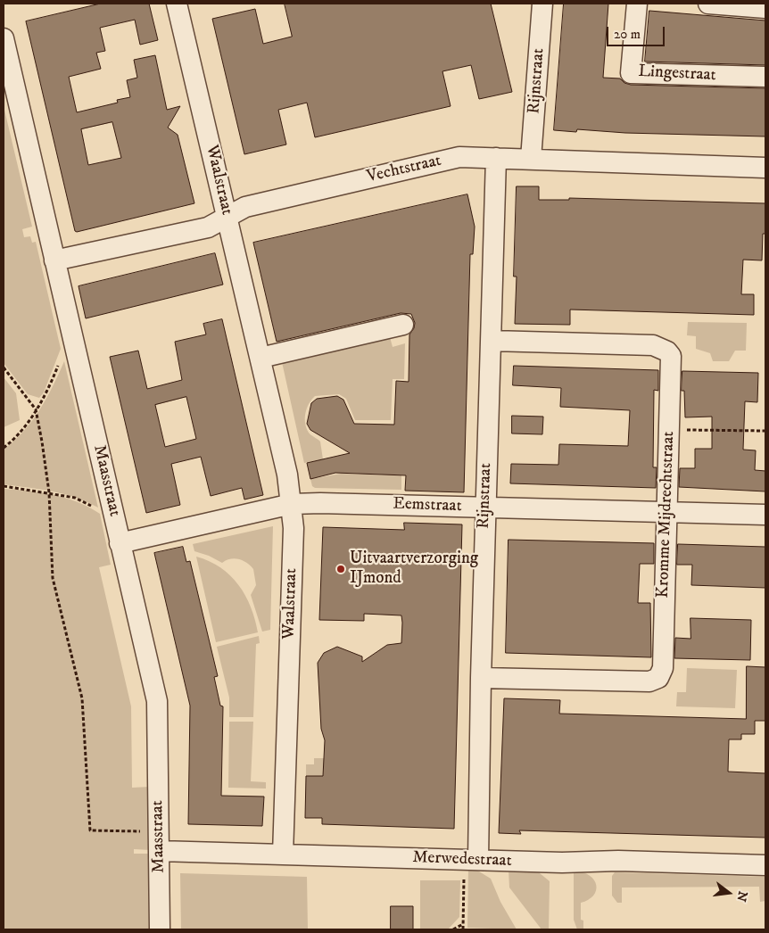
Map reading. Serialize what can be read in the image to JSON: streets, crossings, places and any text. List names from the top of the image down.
{
  "streets": {
    "street": [
      "Lingestraat",
      "Rijnstraat",
      "Vechtstraat",
      "Waalstraat",
      "Maasstraat",
      "Eemstraat",
      "Kromme Mijdrechtstraat",
      "Merwedestraat"
    ]
  },
  "crossings": [
    ["Rijnstraat", "Vechtstraat"],
    ["Rijnstraat", "Eemstraat"],
    ["Rijnstraat", "Kromme Mijdrechtstraat"],
    ["Rijnstraat", "Merwedestraat"],
    ["Vechtstraat", "Waalstraat"],
    ["Vechtstraat", "Maasstraat"],
    ["Waalstraat", "Eemstraat"],
    ["Waalstraat", "Merwedestraat"],
    ["Maasstraat", "Eemstraat"],
    ["Maasstraat", "Merwedestraat"],
    ["Eemstraat", "Kromme Mijdrechtstraat"]
  ],
  "places": ["Uitvaartverzorging IJmond"],
  "scale_bar": "20 m",
  "north": "right"
}
